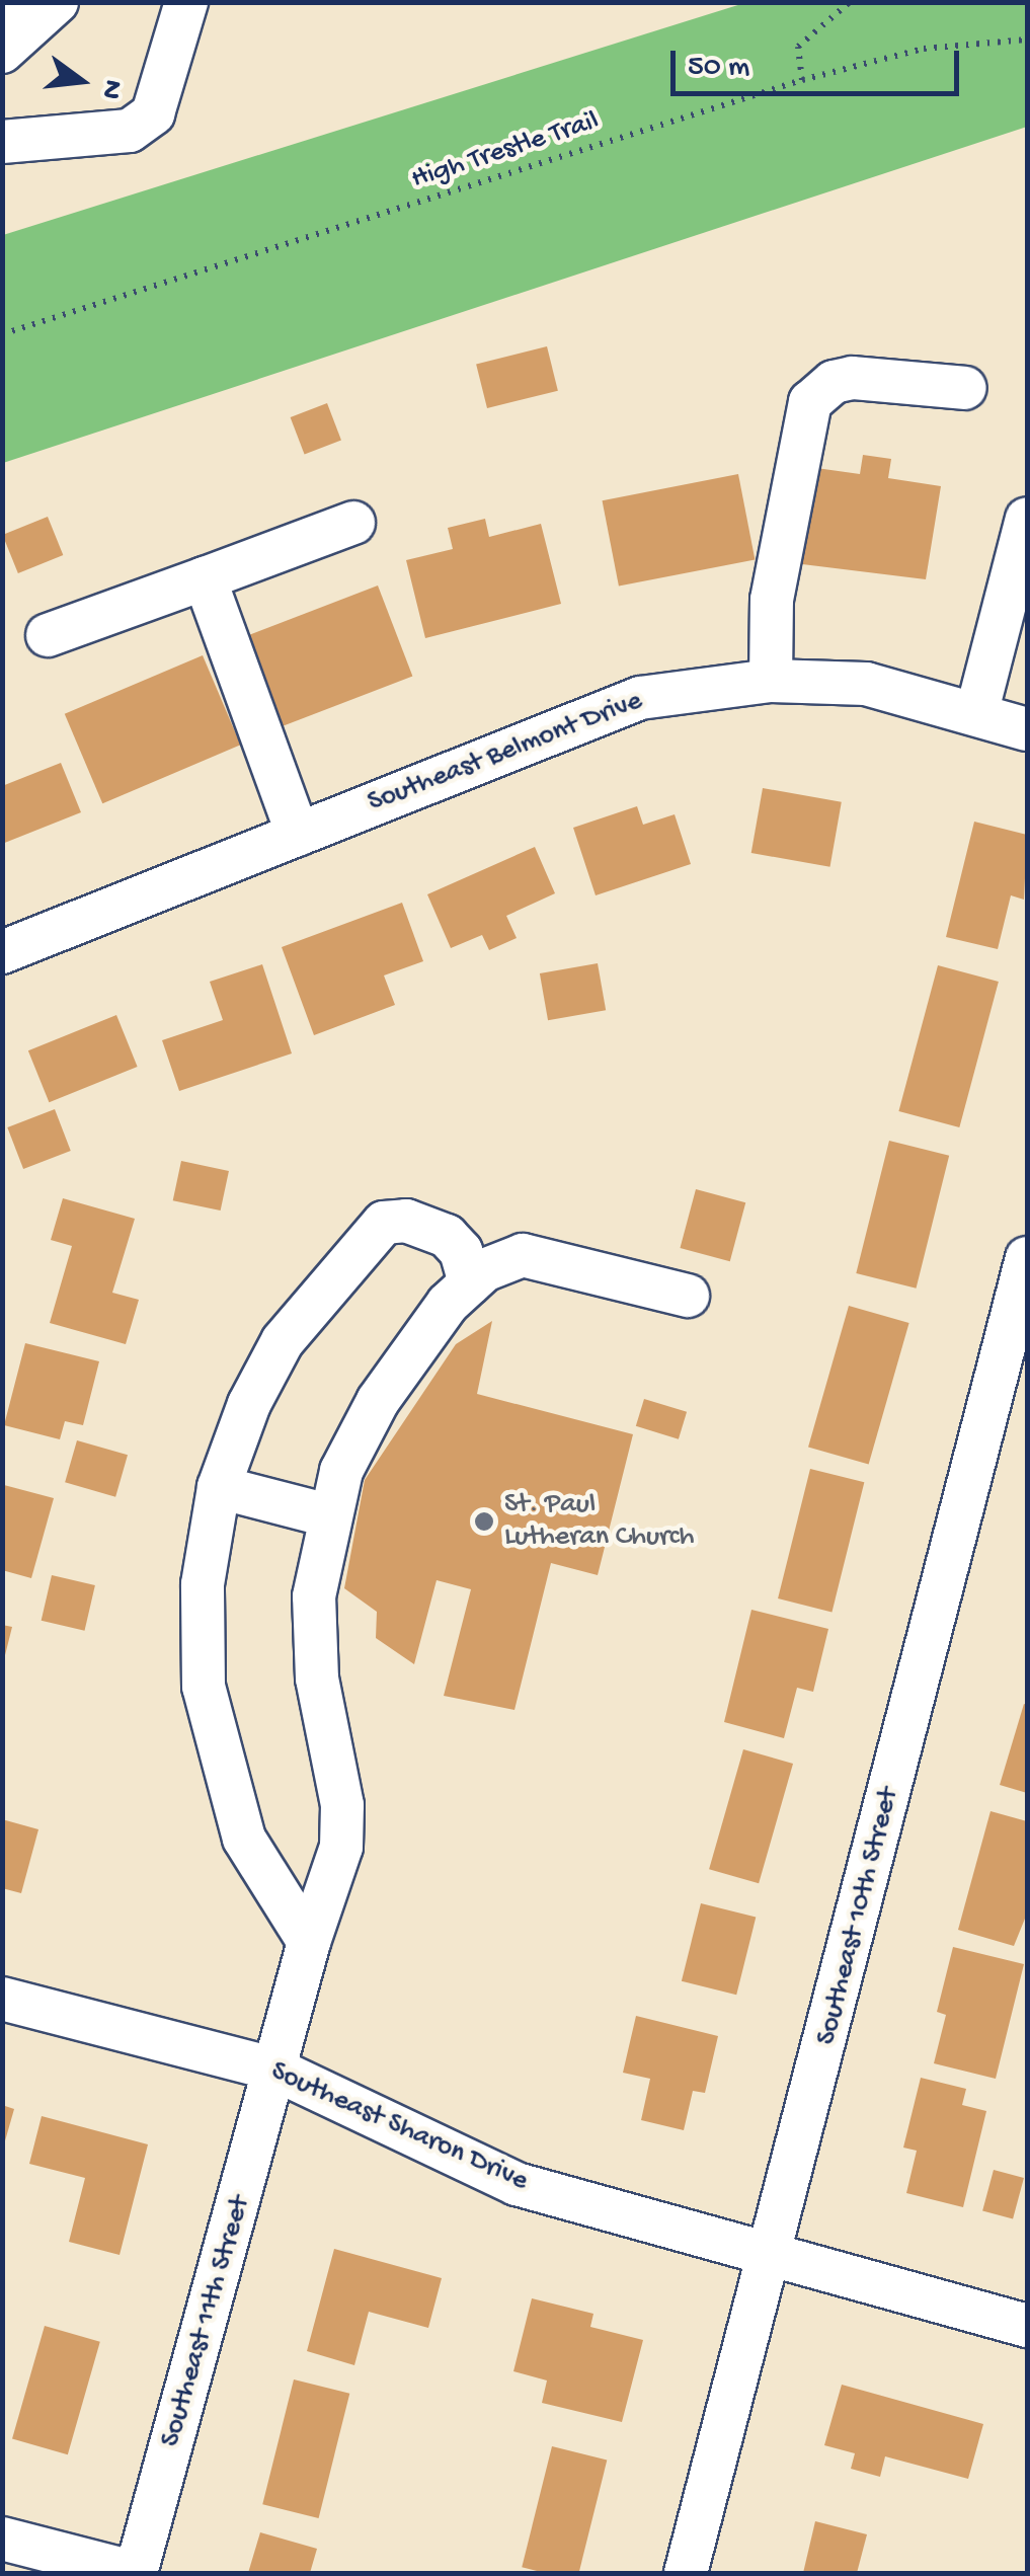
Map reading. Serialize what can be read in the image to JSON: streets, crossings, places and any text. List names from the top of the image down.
{
  "streets": {
    "street": [
      "Southeast Belmont Drive",
      "Southeast 10th Street",
      "Southeast Sharon Drive",
      "Southeast 11th Street"
    ],
    "path": ["High Trestle Trail"]
  },
  "crossings": [
    ["Southeast 10th Street", "Southeast Sharon Drive"],
    ["Southeast Sharon Drive", "Southeast 11th Street"]
  ],
  "places": ["St. Paul Lutheran Church"],
  "scale_bar": "50 m",
  "north": "right"
}
